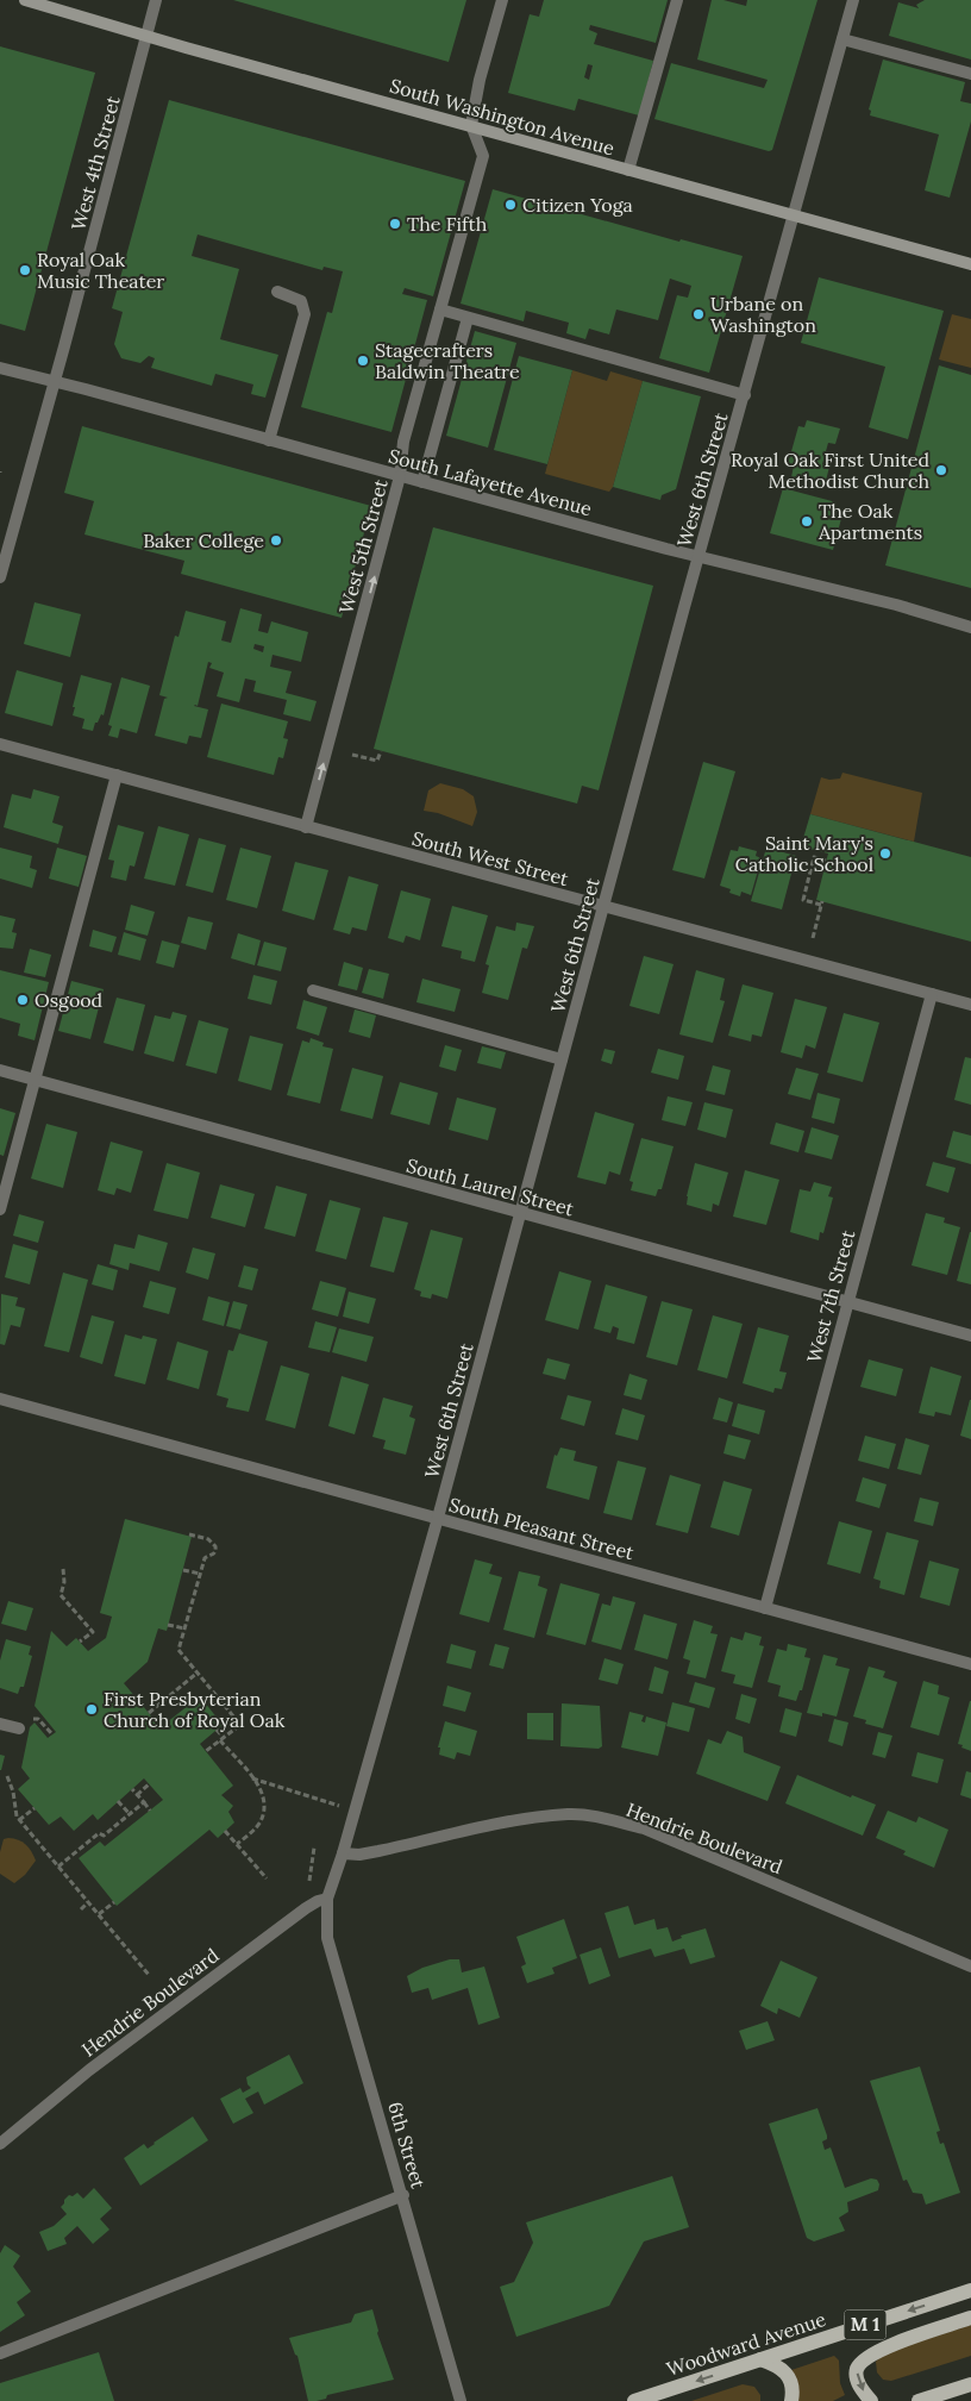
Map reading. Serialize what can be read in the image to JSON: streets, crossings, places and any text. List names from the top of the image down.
{
  "streets": {
    "main road": ["South Washington Avenue", "M 1", "Woodward Avenue"],
    "street": [
      "West 4th Street",
      "West 6th Street",
      "South Lafayette Avenue",
      "West 5th Street",
      "South West Street",
      "South Laurel Street",
      "West 7th Street",
      "South Pleasant Street",
      "Hendrie Boulevard",
      "6th Street"
    ]
  },
  "crossings": [
    ["South Washington Avenue", "West 4th Street"],
    ["South Washington Avenue", "West 6th Street"],
    ["South Washington Avenue", "West 5th Street"],
    ["West 4th Street", "South Lafayette Avenue"],
    ["West 6th Street", "South Lafayette Avenue"],
    ["West 6th Street", "South West Street"],
    ["West 6th Street", "South Laurel Street"],
    ["West 6th Street", "South Pleasant Street"],
    ["West 6th Street", "Hendrie Boulevard"],
    ["West 6th Street", "6th Street"],
    ["South Lafayette Avenue", "West 5th Street"],
    ["West 5th Street", "South West Street"],
    ["South West Street", "West 7th Street"],
    ["South Laurel Street", "West 7th Street"],
    ["West 7th Street", "South Pleasant Street"],
    ["Hendrie Boulevard", "6th Street"]
  ],
  "one_way": ["West 5th Street", "Woodward Avenue"],
  "places": [
    "Citizen Yoga",
    "The Fifth",
    "Royal Oak Music Theater",
    "Urbane on Washington",
    "Stagecrafters Baldwin Theatre",
    "Royal Oak First United Methodist Church",
    "The Oak Apartments",
    "Baker College",
    "Saint Mary's Catholic School",
    "Osgood",
    "First Presbyterian Church of Royal Oak"
  ]
}
